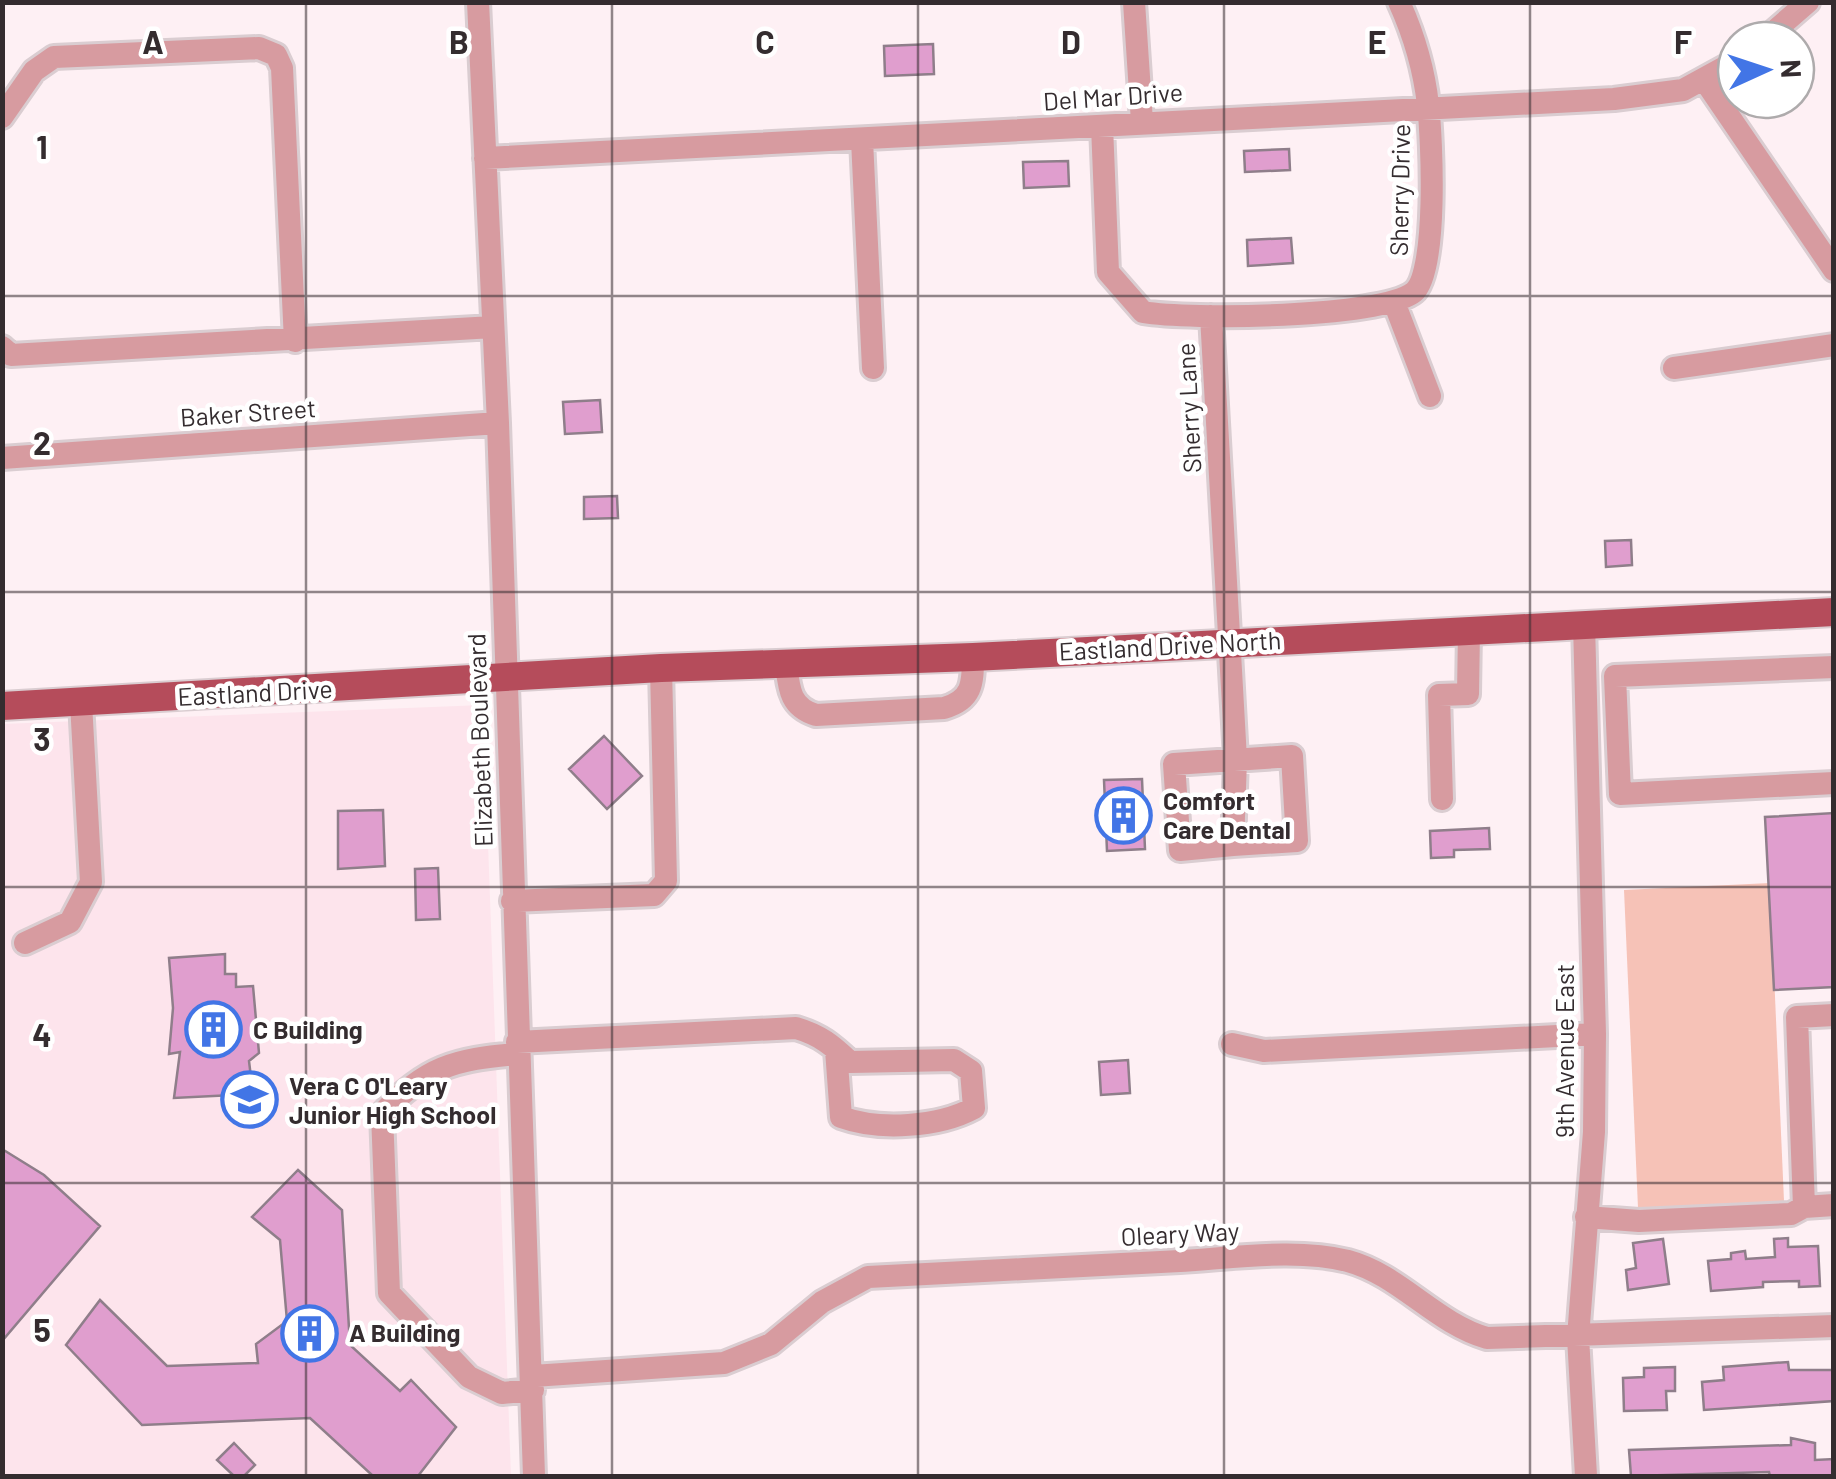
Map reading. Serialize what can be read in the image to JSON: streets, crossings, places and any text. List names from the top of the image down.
{
  "streets": {
    "main road": ["Eastland Drive North", "Eastland Drive"],
    "street": [
      "Del Mar Drive",
      "Sherry Drive",
      "Sherry Lane",
      "Baker Street",
      "Elizabeth Boulevard",
      "9th Avenue East",
      "Oleary Way"
    ]
  },
  "crossings": [
    ["Del Mar Drive", "Sherry Drive"],
    ["Del Mar Drive", "Sherry Lane"],
    ["Del Mar Drive", "Elizabeth Boulevard"],
    ["Sherry Lane", "Eastland Drive North"],
    ["Baker Street", "Elizabeth Boulevard"],
    ["Eastland Drive North", "Eastland Drive"],
    ["Eastland Drive North", "Elizabeth Boulevard"],
    ["Eastland Drive North", "9th Avenue East"],
    ["Eastland Drive", "Elizabeth Boulevard"],
    ["Elizabeth Boulevard", "Oleary Way"],
    ["9th Avenue East", "Oleary Way"]
  ],
  "places": {
    "building": ["Comfort Care Dental", "C Building", "A Building"],
    "school or university": ["Vera C O'Leary Junior High School"]
  },
  "north": "right",
  "grid": {
    "columns": [
      "A",
      "B",
      "C",
      "D",
      "E",
      "F"
    ],
    "rows": [
      "1",
      "2",
      "3",
      "4",
      "5"
    ]
  }
}
